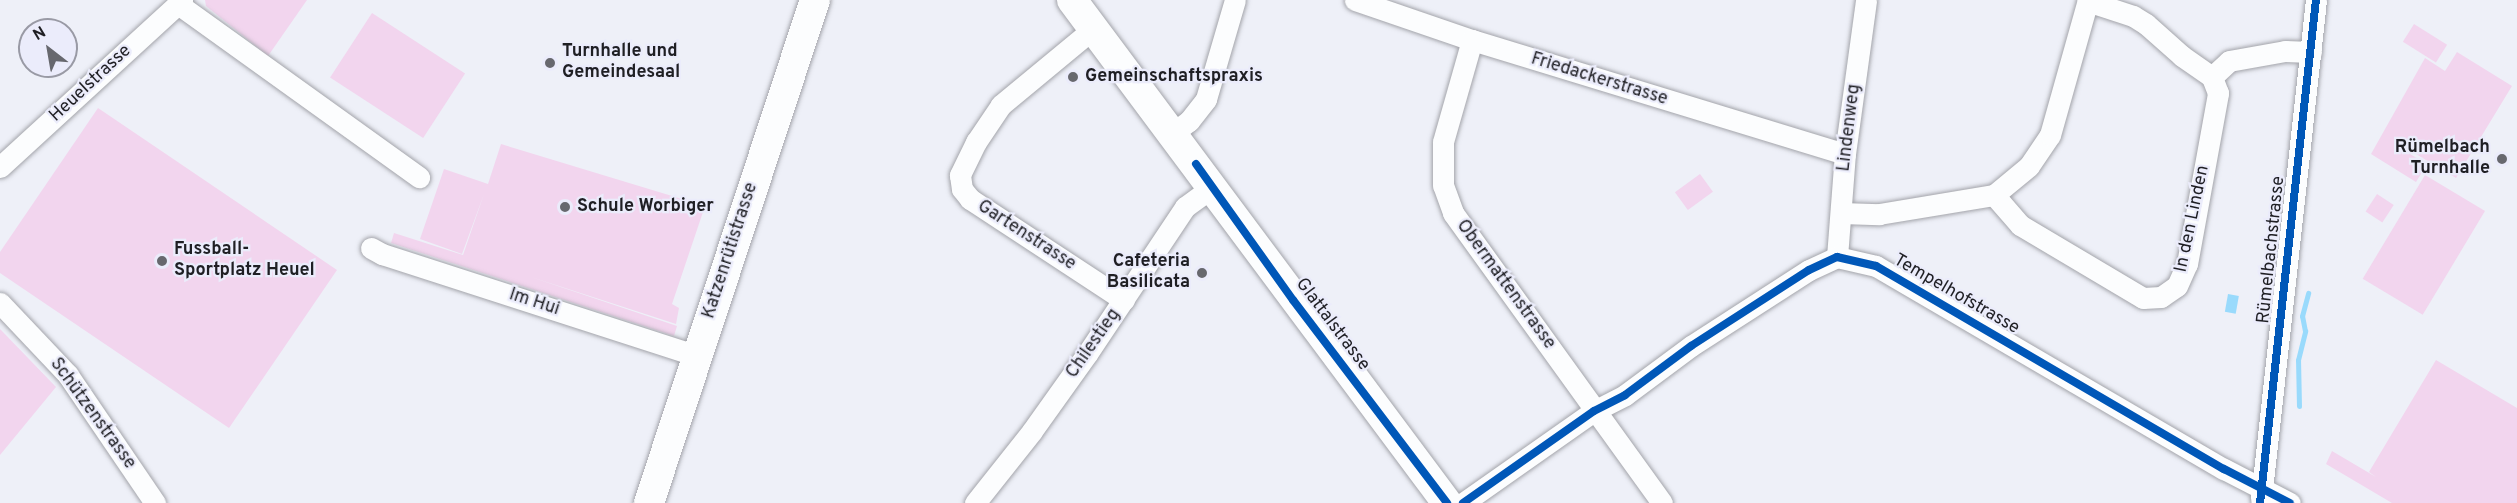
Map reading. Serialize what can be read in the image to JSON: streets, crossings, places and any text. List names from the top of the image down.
{
  "streets": {
    "street": [
      "Friedackerstrasse",
      "Heuelstrasse",
      "Lindenweg",
      "In den Linden",
      "Gartenstrasse",
      "Rümelbachstrasse",
      "Katzenrütistrasse",
      "Obermattenstrasse",
      "Tempelhofstrasse",
      "Im Hui",
      "Glattalstrasse",
      "Chilestieg",
      "Schützenstrasse"
    ]
  },
  "crossings": [
    ["Friedackerstrasse", "Lindenweg"],
    ["Friedackerstrasse", "Obermattenstrasse"],
    ["Lindenweg", "Tempelhofstrasse"],
    ["Gartenstrasse", "Glattalstrasse"],
    ["Gartenstrasse", "Chilestieg"],
    ["Rümelbachstrasse", "Tempelhofstrasse"],
    ["Katzenrütistrasse", "Im Hui"],
    ["Glattalstrasse", "Chilestieg"]
  ],
  "places": [
    "Turnhalle und Gemeindesaal",
    "Gemeinschaftspraxis",
    "Rümelbach Turnhalle",
    "Schule Worbiger",
    "Fussball- Sportplatz Heuel",
    "Cafeteria Basilicata"
  ],
  "north": "top left"
}
